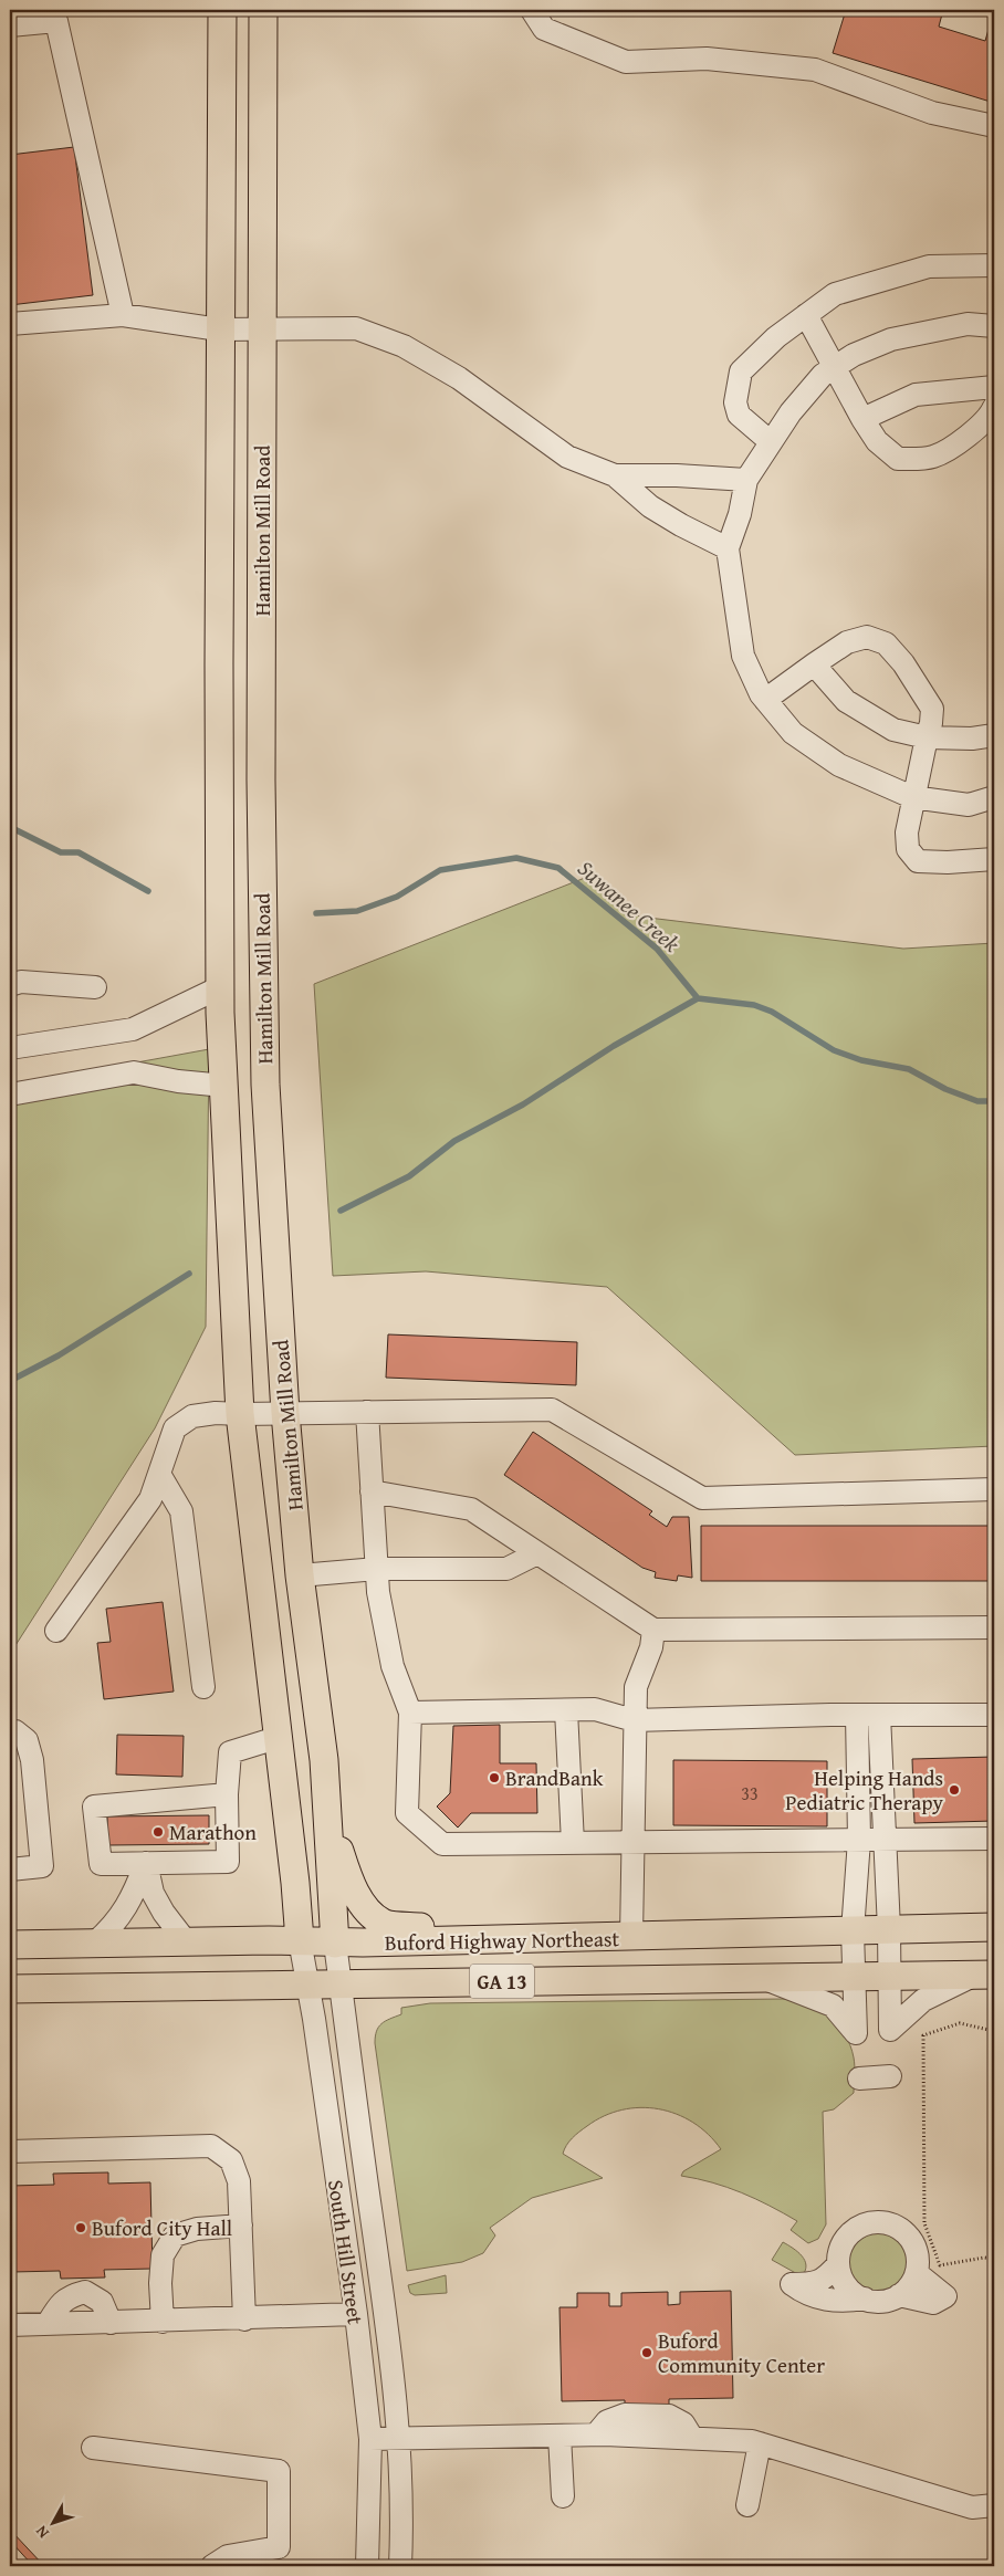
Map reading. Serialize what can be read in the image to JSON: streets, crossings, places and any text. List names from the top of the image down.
{
  "streets": {
    "main road": ["Hamilton Mill Road", "Buford Highway Northeast", "GA 13"],
    "street": ["South Hill Street"]
  },
  "crossings": [
    ["Hamilton Mill Road", "Buford Highway Northeast"],
    ["Hamilton Mill Road", "South Hill Street"],
    ["Buford Highway Northeast", "South Hill Street"]
  ],
  "water": ["Suwanee Creek"],
  "places": [
    "BrandBank",
    "Helping Hands Pediatric Therapy",
    "Marathon",
    "Buford City Hall",
    "Buford Community Center"
  ],
  "house_numbers": ["33"],
  "north": "bottom left"
}
